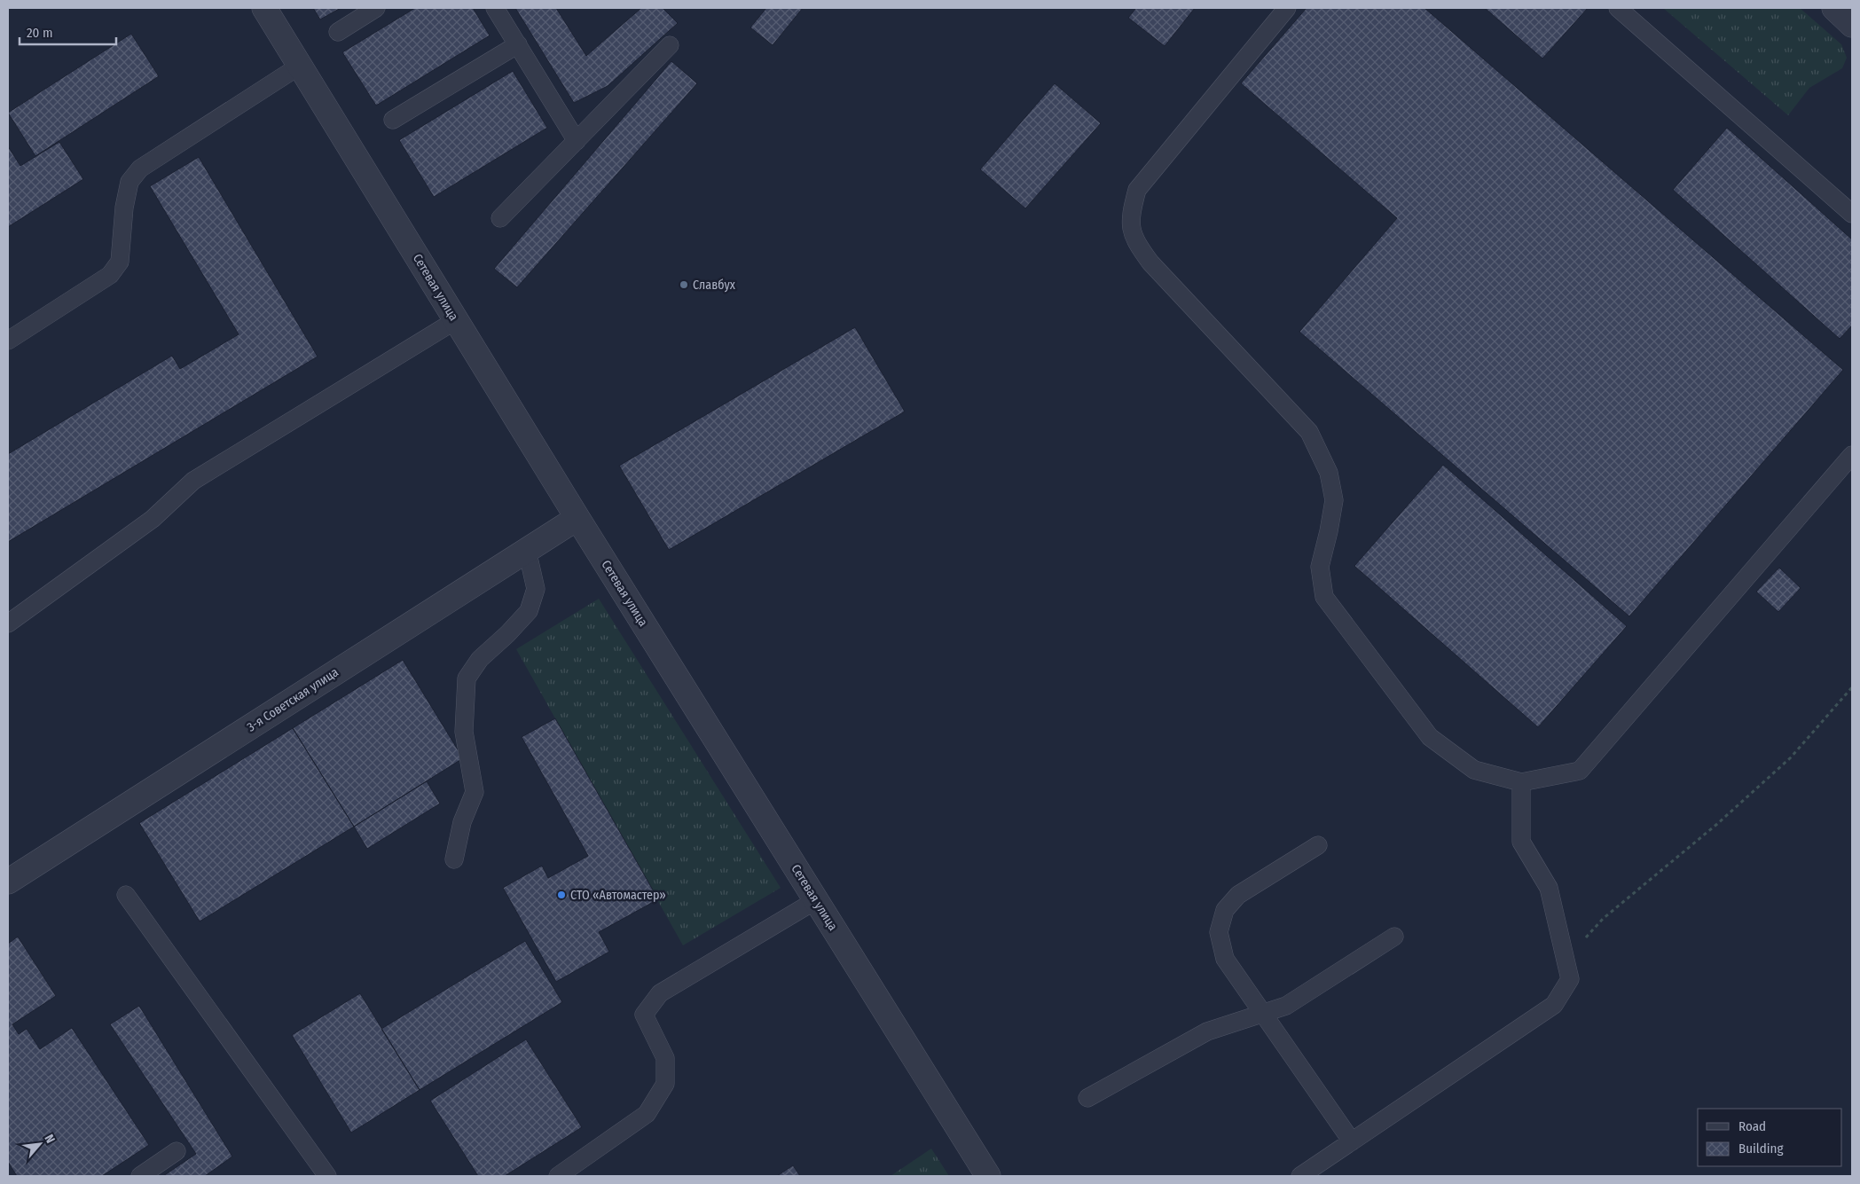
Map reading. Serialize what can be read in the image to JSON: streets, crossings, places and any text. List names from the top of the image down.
{
  "streets": {
    "street": ["Сетевая улица", "3-я Советская улица"]
  },
  "crossings": [
    ["Сетевая улица", "3-я Советская улица"]
  ],
  "places": ["Славбух", "СТО «Автомастер»"],
  "legend": ["Road", "Building"],
  "scale_bar": "20 m",
  "north": "top right"
}
